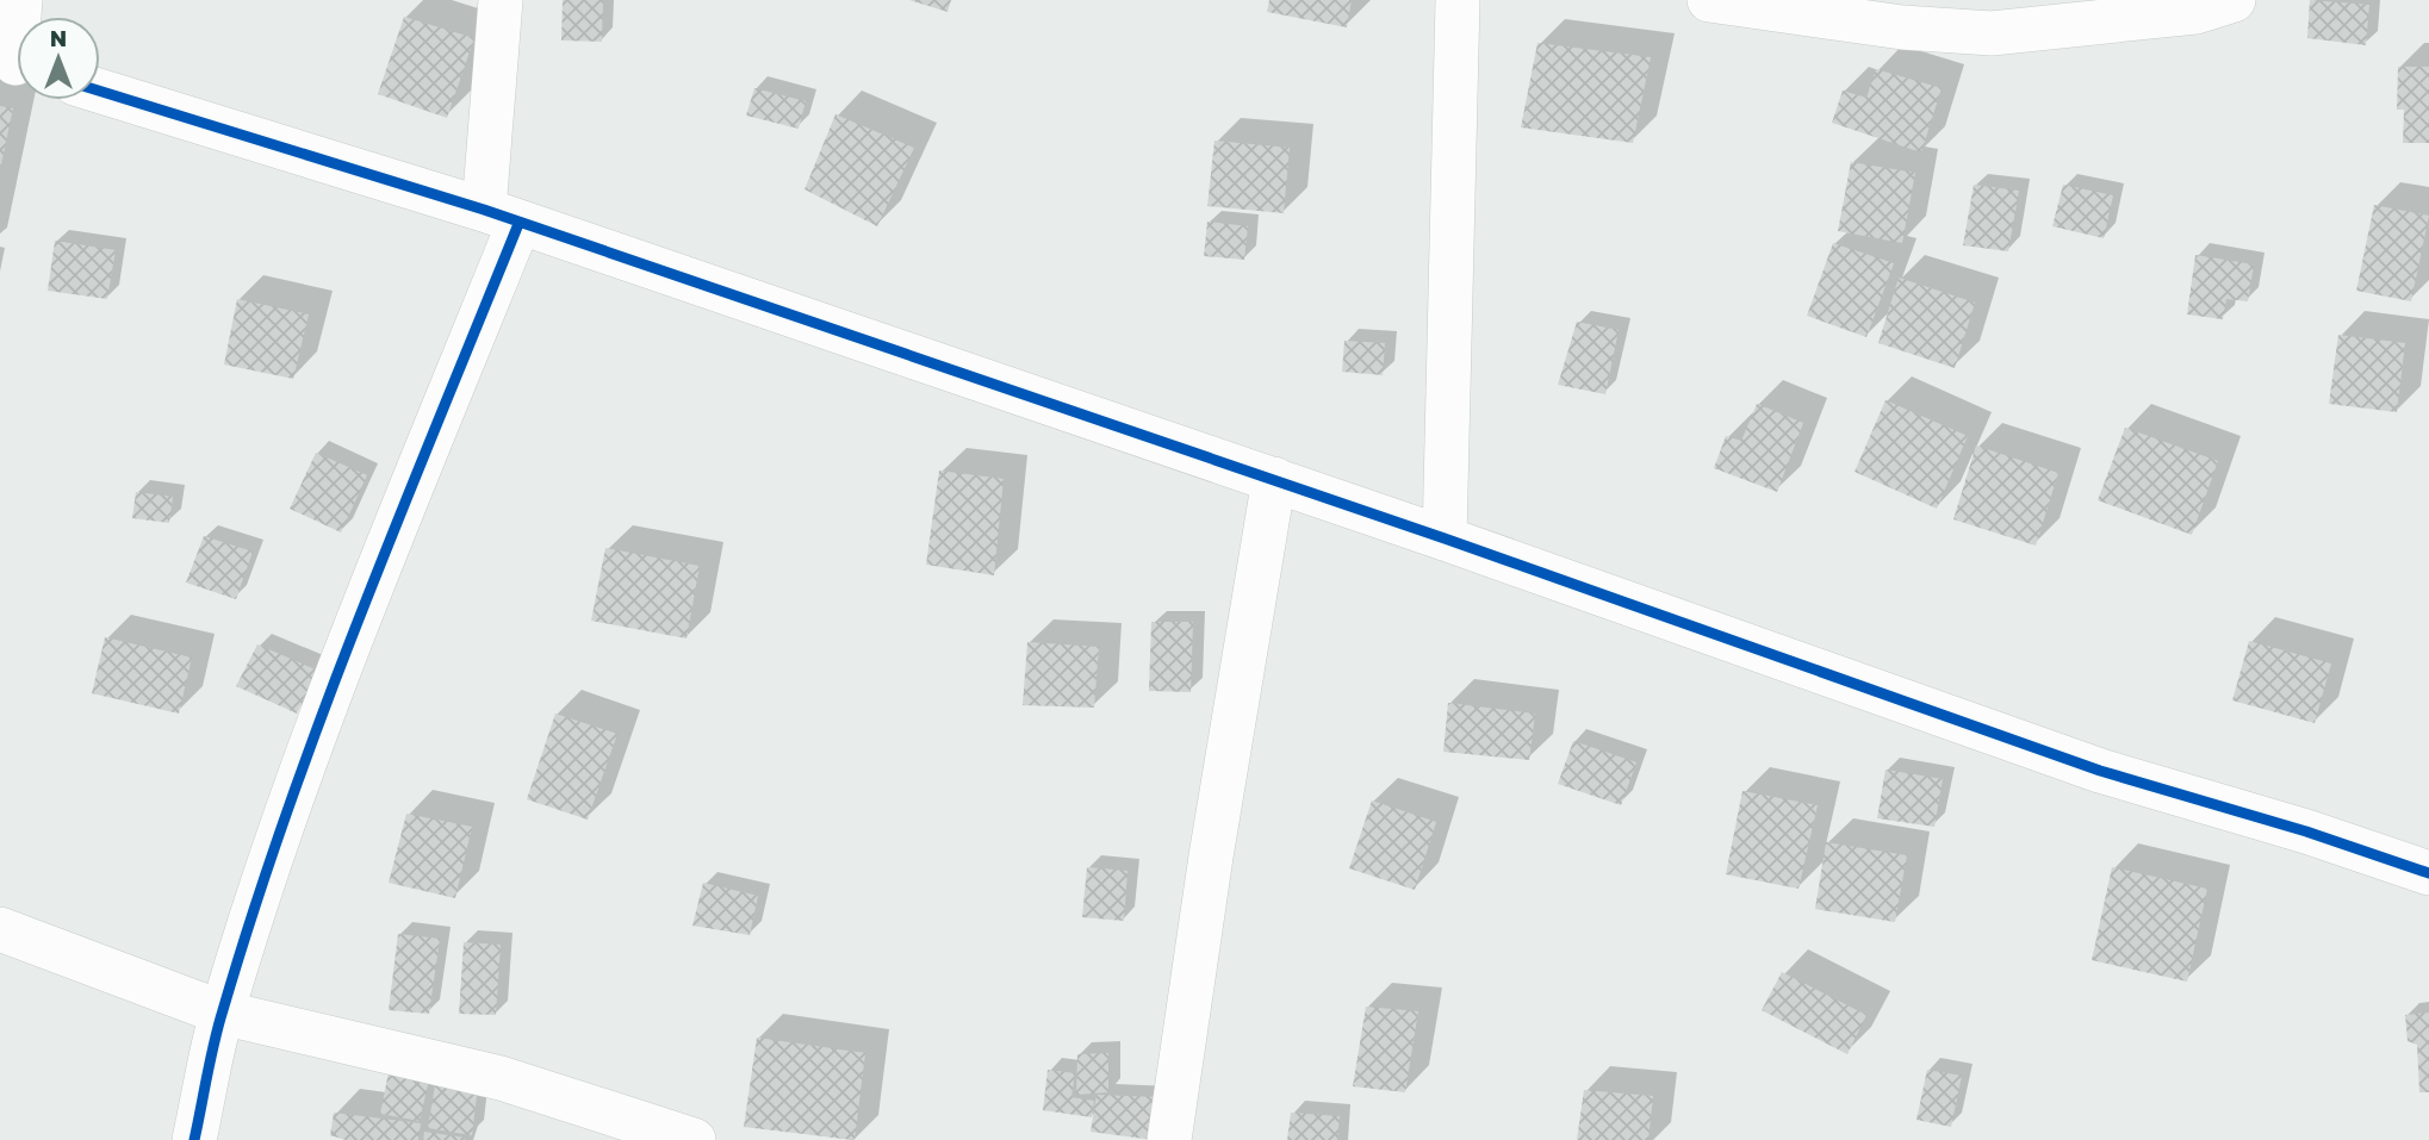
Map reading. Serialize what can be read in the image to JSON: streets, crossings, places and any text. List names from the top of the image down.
{
  "north": "top"
}
